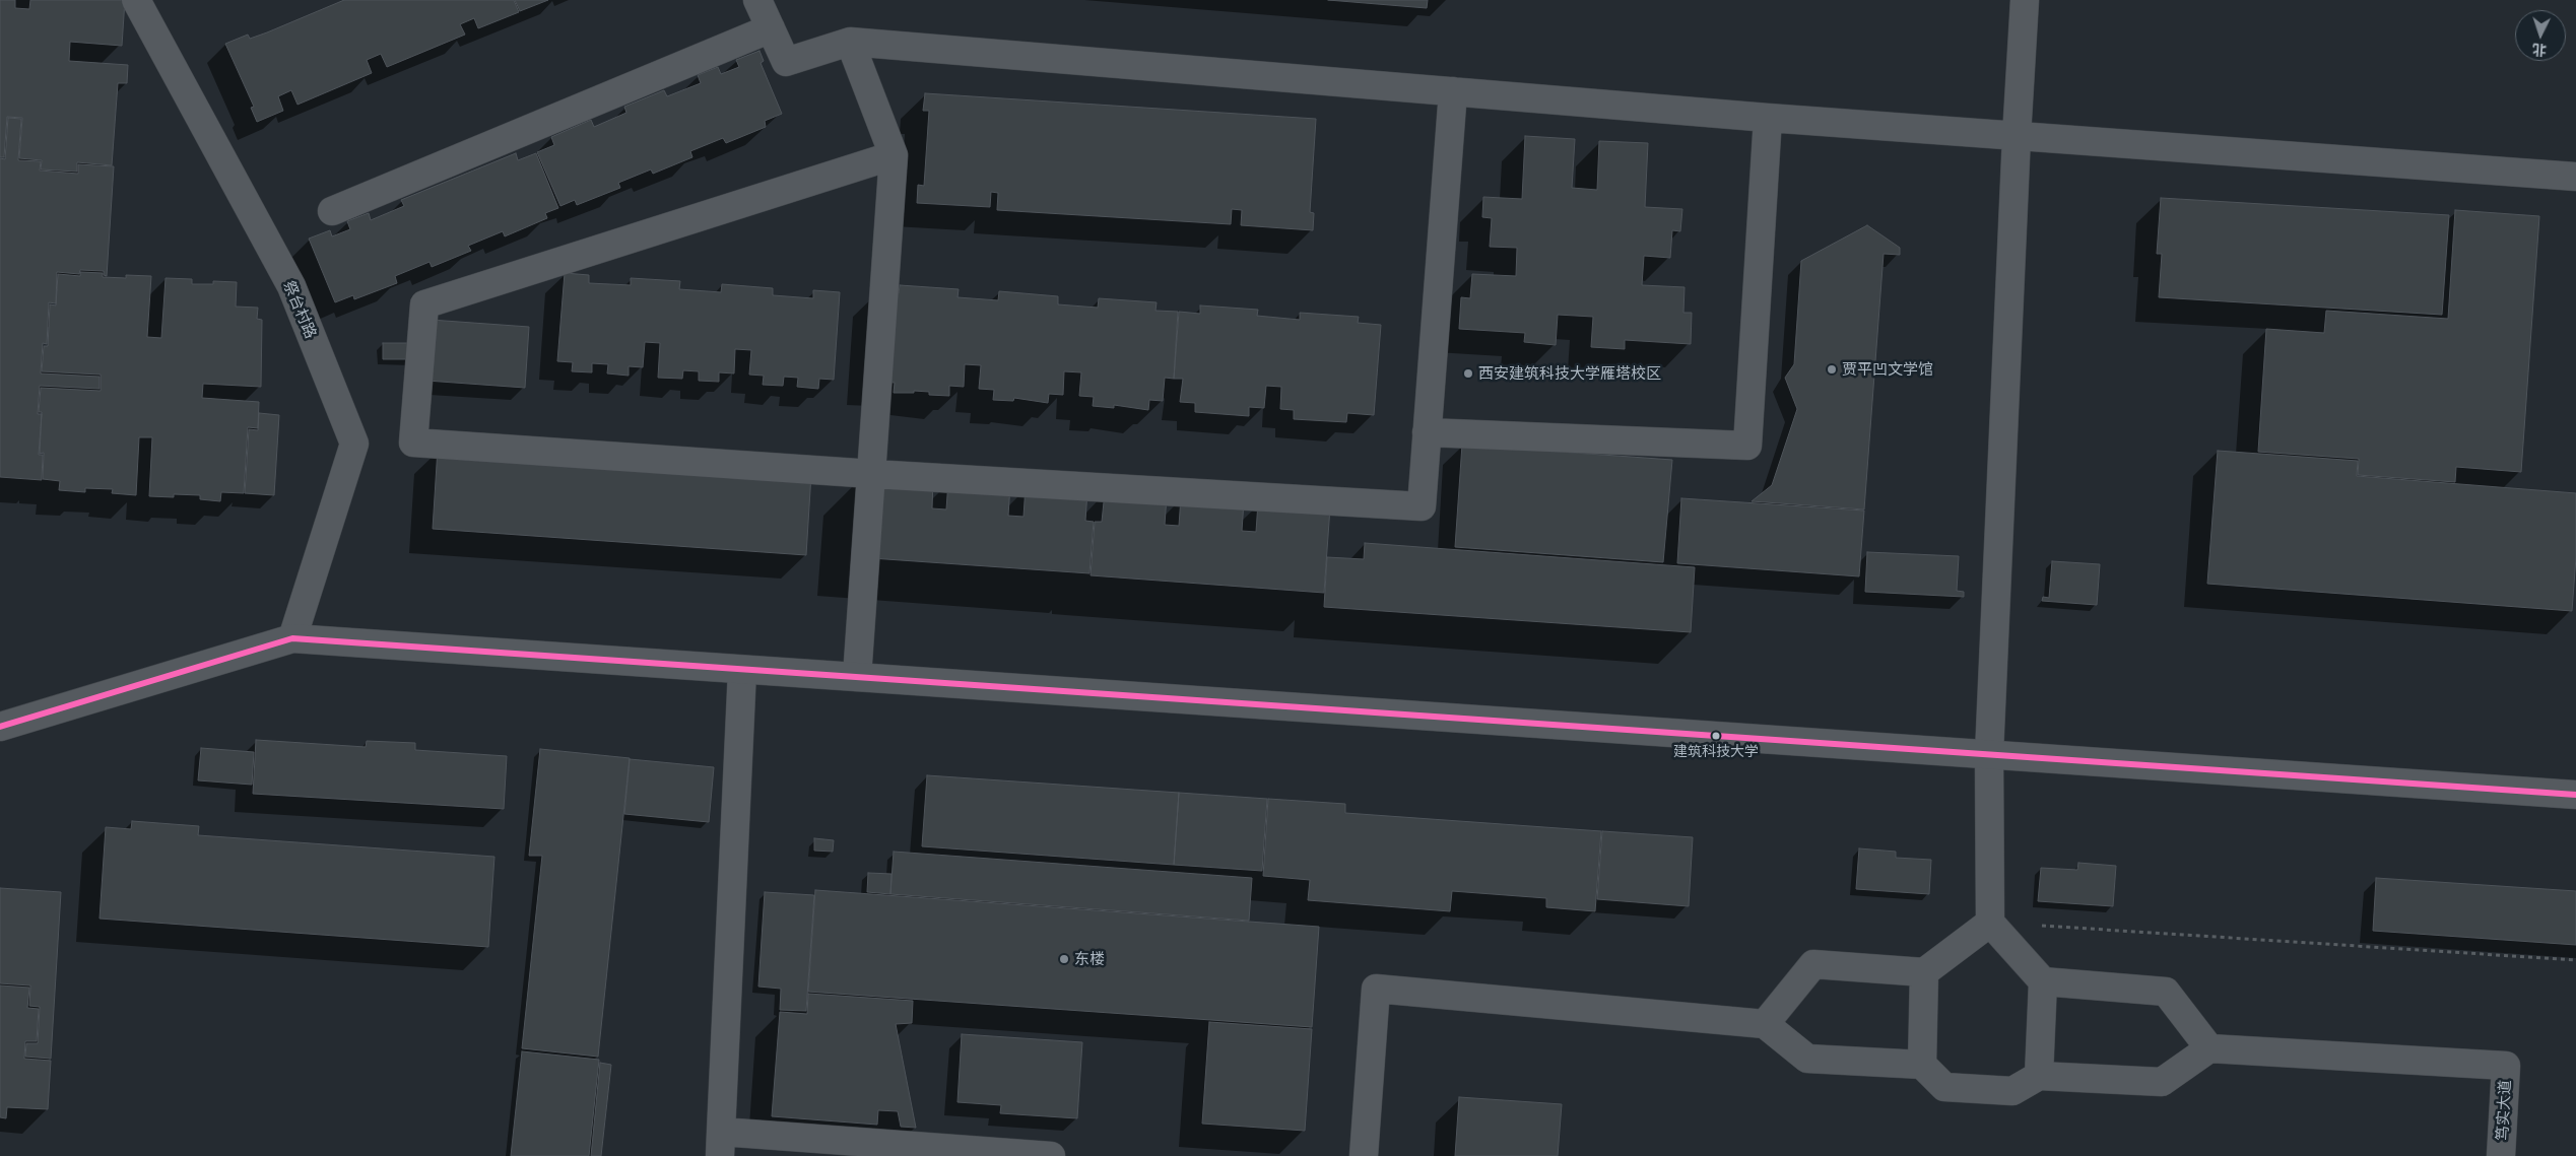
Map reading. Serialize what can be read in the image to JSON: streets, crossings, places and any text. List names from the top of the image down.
{
  "streets": {
    "street": ["祭台村路", "笃实大道"]
  },
  "places": [
    "贾平凹文学馆",
    "西安建筑科技大学雁塔校区",
    "建筑科技大学",
    "东楼"
  ],
  "north": "bottom"
}
